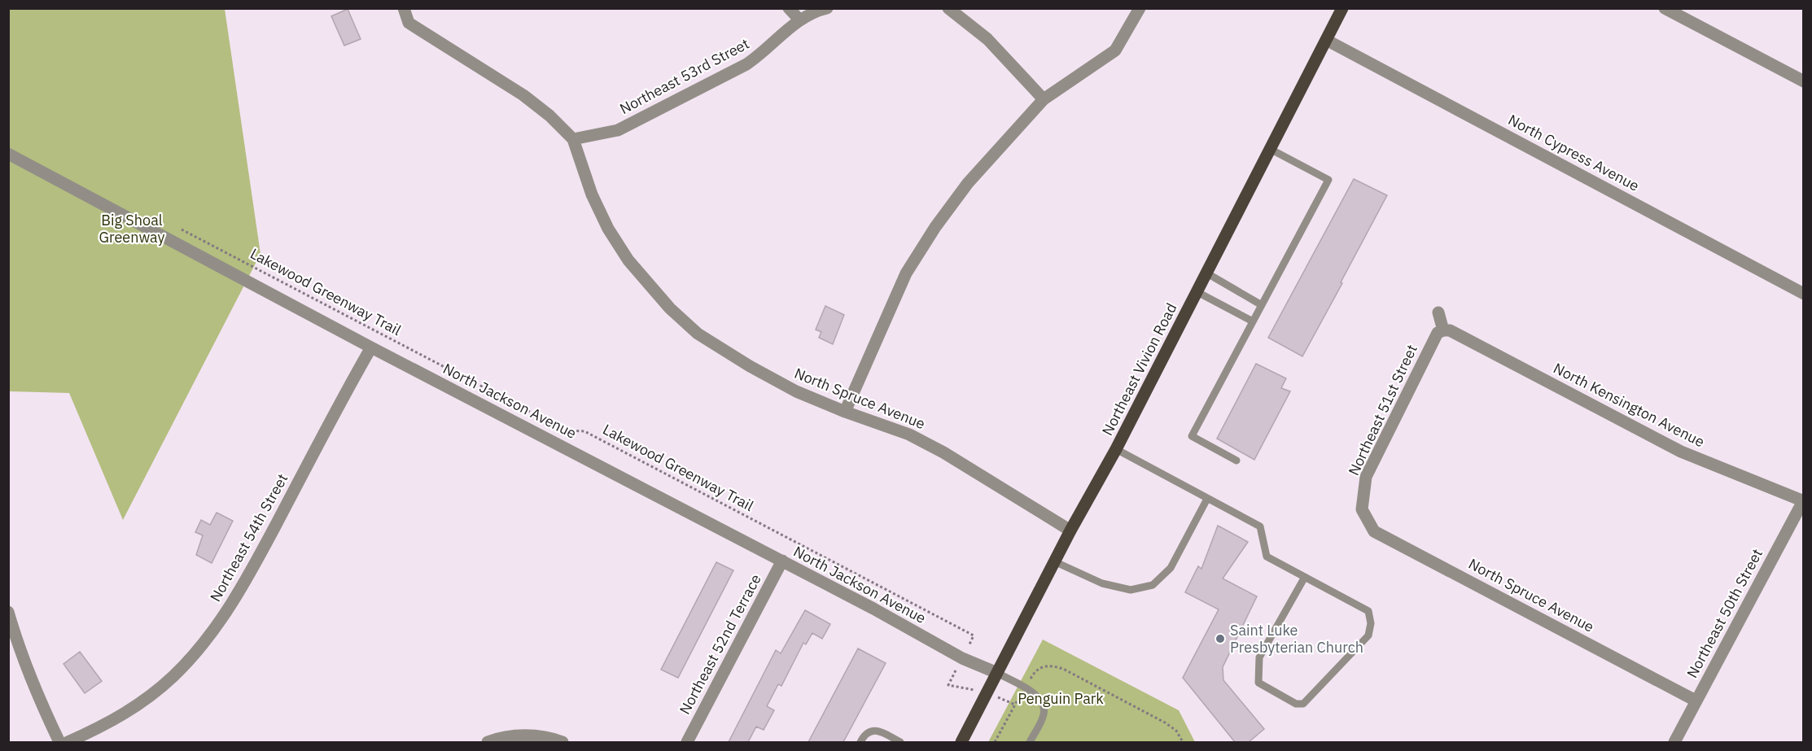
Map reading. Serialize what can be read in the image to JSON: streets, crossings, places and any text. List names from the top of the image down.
{
  "streets": {
    "main road": ["Northeast Vivion Road"],
    "street": [
      "Northeast 53rd Street",
      "North Cypress Avenue",
      "North Spruce Avenue",
      "North Jackson Avenue",
      "North Kensington Avenue",
      "Northeast 51st Street",
      "Northeast 54th Street",
      "Northeast 50th Street",
      "Northeast 52nd Terrace"
    ],
    "path": ["Lakewood Greenway Trail"]
  },
  "crossings": [
    ["Northeast 53rd Street", "North Spruce Avenue"],
    ["North Cypress Avenue", "Northeast Vivion Road"],
    ["Northeast Vivion Road", "North Spruce Avenue"],
    ["Northeast Vivion Road", "North Jackson Avenue"],
    ["North Spruce Avenue", "Northeast 51st Street"],
    ["North Spruce Avenue", "Northeast 50th Street"],
    ["North Jackson Avenue", "Northeast 54th Street"],
    ["North Jackson Avenue", "Northeast 52nd Terrace"],
    ["North Kensington Avenue", "Northeast 51st Street"],
    ["North Kensington Avenue", "Northeast 50th Street"]
  ],
  "parks": ["Big Shoal Greenway", "Penguin Park"],
  "places": ["Saint Luke Presbyterian Church"]
}
